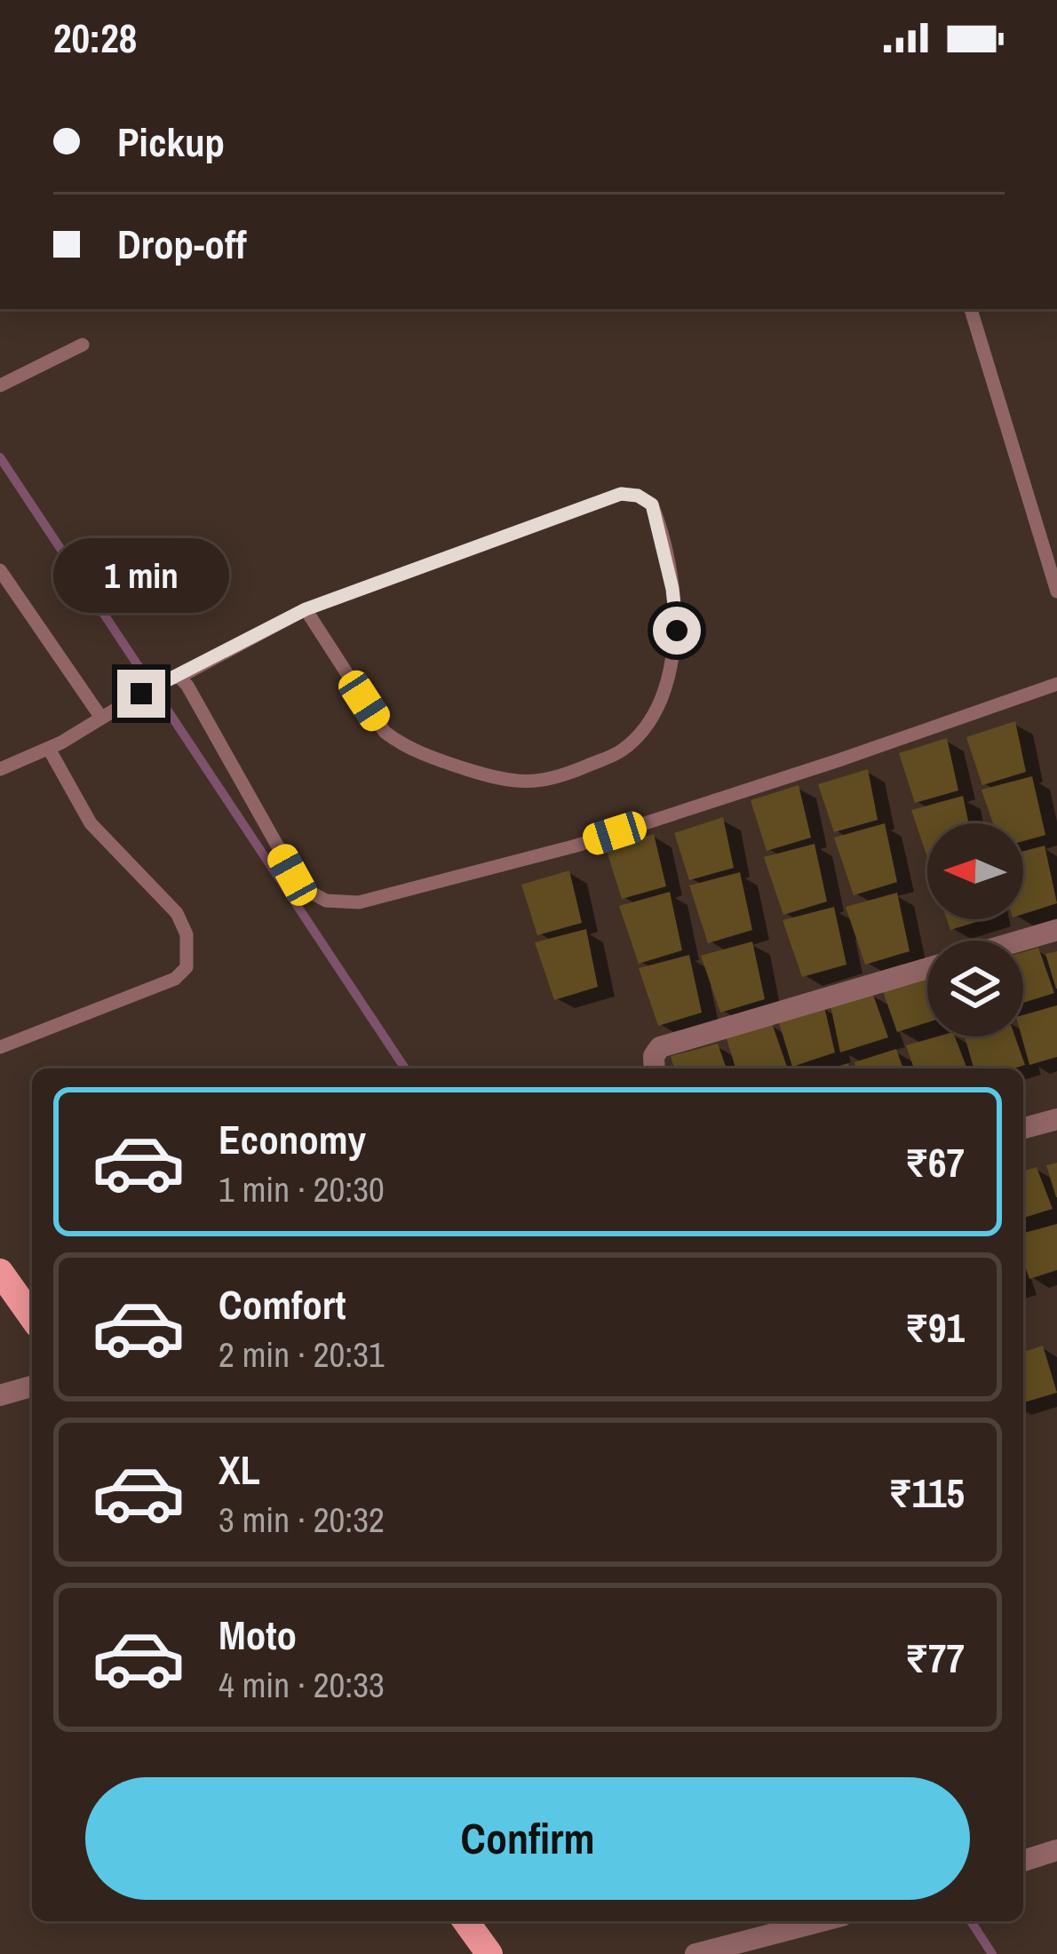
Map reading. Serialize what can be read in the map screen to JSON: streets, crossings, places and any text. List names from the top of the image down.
{
  "north": "left",
  "page": {
    "status": "20:28",
    "banner": ["Pickup", "Drop-off"],
    "bubble": "1 min",
    "list": [
      {
        "name": "Economy",
        "note": "1 min · 20:30",
        "value": "₹67"
      },
      {
        "name": "Comfort",
        "note": "2 min · 20:31",
        "value": "₹91"
      },
      {
        "name": "XL",
        "note": "3 min · 20:32",
        "value": "₹115"
      },
      {
        "name": "Moto",
        "note": "4 min · 20:33",
        "value": "₹77"
      }
    ],
    "buttons": "Confirm"
  }
}
